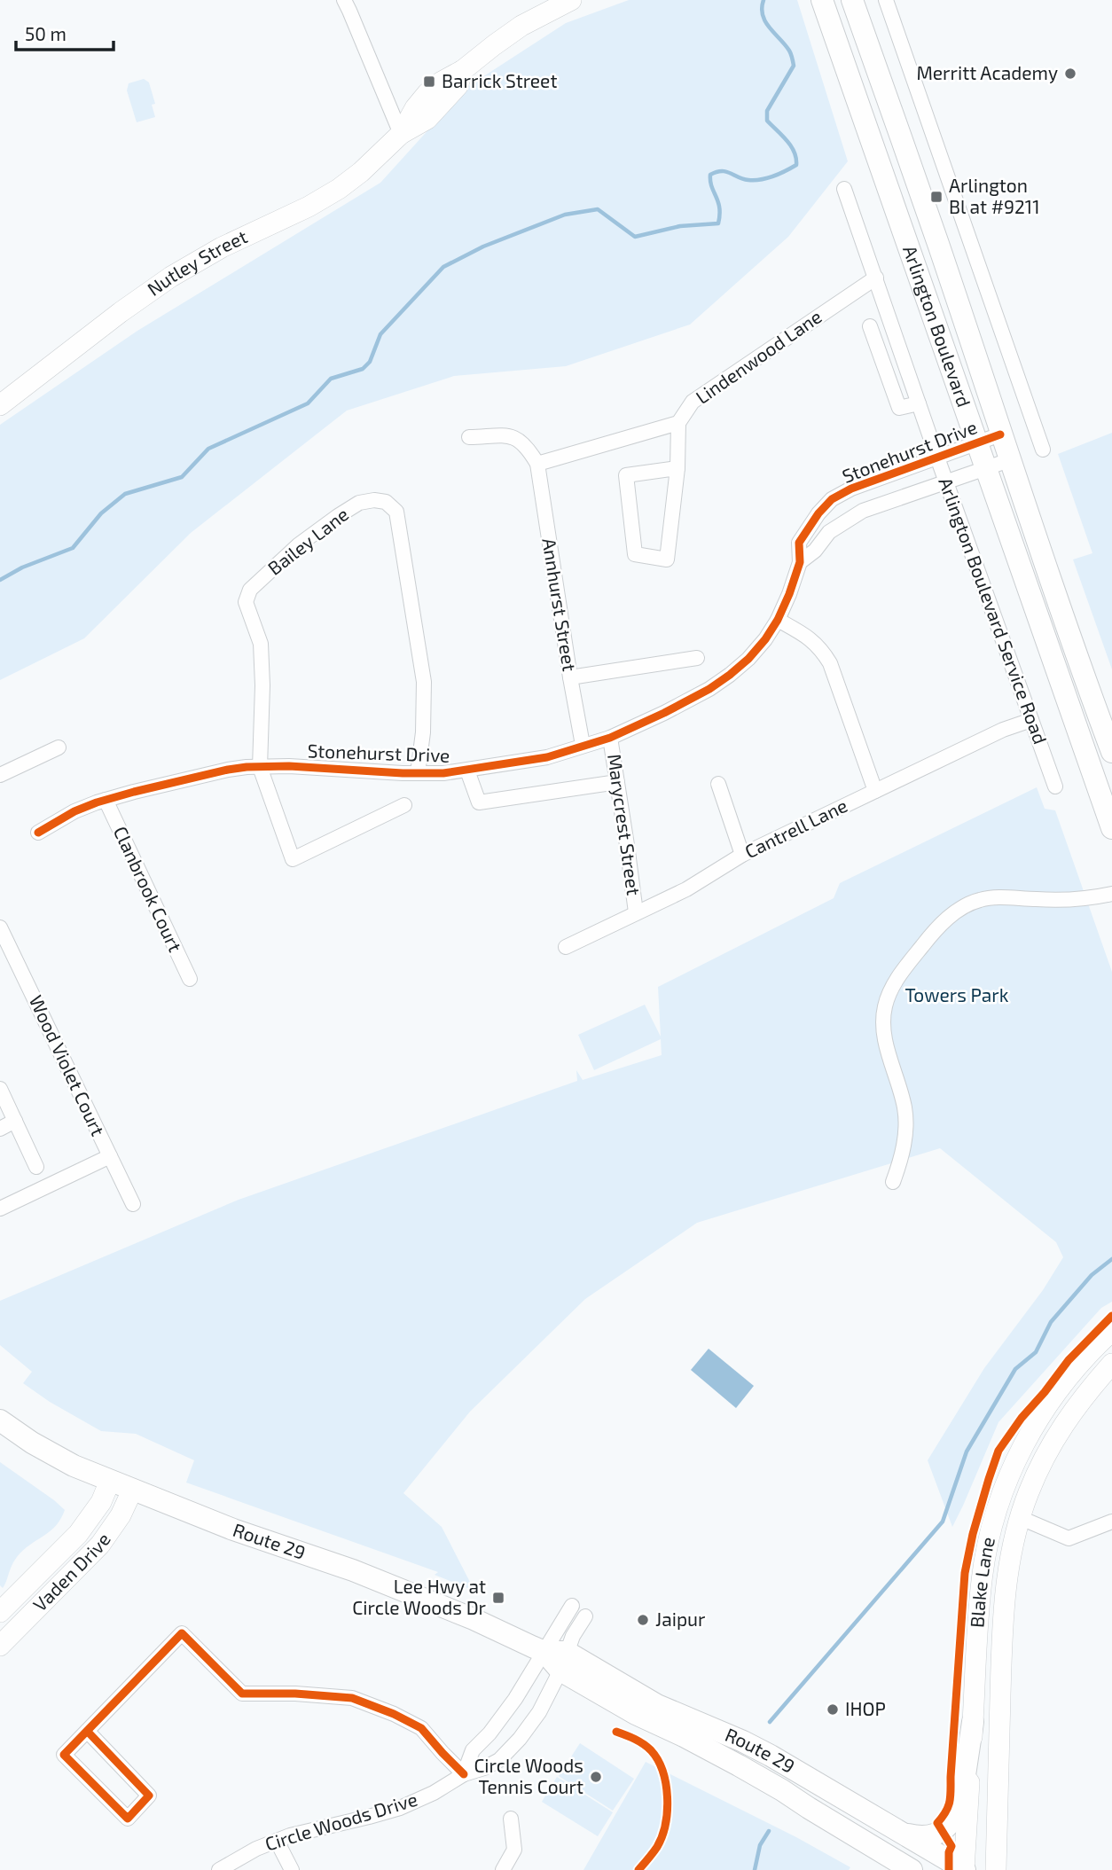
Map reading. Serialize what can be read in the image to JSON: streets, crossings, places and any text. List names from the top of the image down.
{
  "streets": {
    "main road": [
      "Nutley Street",
      "Arlington Boulevard",
      "Route 29",
      "Vaden Drive",
      "Blake Lane"
    ],
    "street": [
      "Lindenwood Lane",
      "Stonehurst Drive",
      "Bailey Lane",
      "Annhurst Street",
      "Arlington Boulevard Service Road",
      "Marycrest Street",
      "Cantrell Lane",
      "Clanbrook Court",
      "Wood Violet Court",
      "Circle Woods Drive"
    ]
  },
  "crossings": [
    ["Arlington Boulevard", "Stonehurst Drive"],
    ["Lindenwood Lane", "Arlington Boulevard Service Road"],
    ["Stonehurst Drive", "Bailey Lane"],
    ["Stonehurst Drive", "Annhurst Street"],
    ["Stonehurst Drive", "Arlington Boulevard Service Road"],
    ["Stonehurst Drive", "Marycrest Street"],
    ["Stonehurst Drive", "Clanbrook Court"],
    ["Arlington Boulevard Service Road", "Cantrell Lane"],
    ["Marycrest Street", "Cantrell Lane"],
    ["Route 29", "Vaden Drive"],
    ["Route 29", "Blake Lane"],
    ["Route 29", "Circle Woods Drive"]
  ],
  "parks": ["Towers Park"],
  "places": {
    "other": [
      "Merritt Academy",
      "Jaipur",
      "IHOP",
      "Circle Woods Tennis Court"
    ],
    "transit": ["Barrick Street", "Arlington Bl at #9211", "Lee Hwy at Circle Woods Dr"]
  },
  "scale_bar": "50 m"
}
